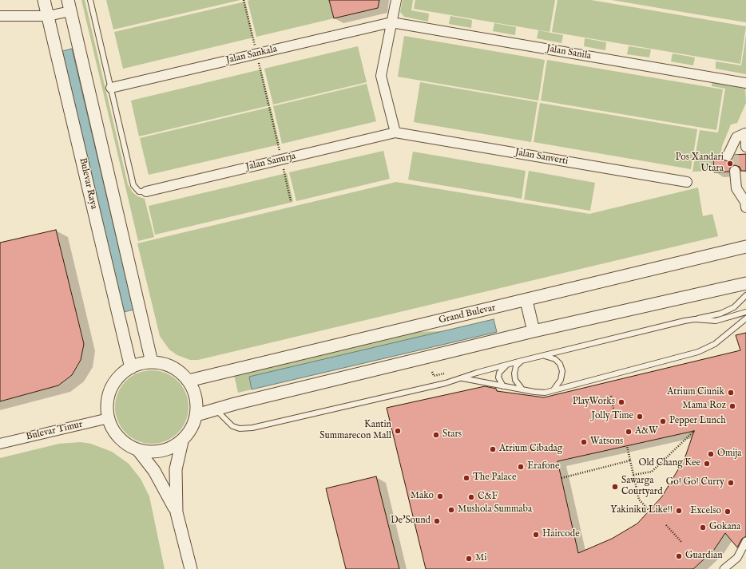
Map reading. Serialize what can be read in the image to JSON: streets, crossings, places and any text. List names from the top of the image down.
{
  "streets": {
    "street": [
      "Jalan Sanila",
      "Jalan Sankala",
      "Jalan Sanverti",
      "Jalan Sanurja",
      "Bulevar Raya",
      "Grand Bulevar",
      "Bulevar Timur"
    ]
  },
  "crossings": [
    ["Jalan Sanila", "Jalan Sankala"],
    ["Jalan Sanverti", "Jalan Sanurja"],
    ["Bulevar Raya", "Grand Bulevar"],
    ["Bulevar Raya", "Bulevar Timur"],
    ["Grand Bulevar", "Bulevar Timur"]
  ],
  "places": [
    "Pos Xandari Utara",
    "Atrium Ciunik",
    "PlayWorks",
    "Mama Roz",
    "Jolly Time",
    "Pepper Lunch",
    "Kantin Summarecon Mall",
    "A&W",
    "Stars",
    "Watsons",
    "Atrium Cibadag",
    "Omija",
    "Old Chang Kee",
    "Erafone",
    "The Palace",
    "Go! Go! Curry",
    "Sawarga Courtyard",
    "Mako",
    "C&F",
    "Mushola Summaba",
    "Yakiniku Like!!",
    "Excelso",
    "De'Sound",
    "Gokana",
    "Haircode",
    "Guardian",
    "Mi"
  ]
}
